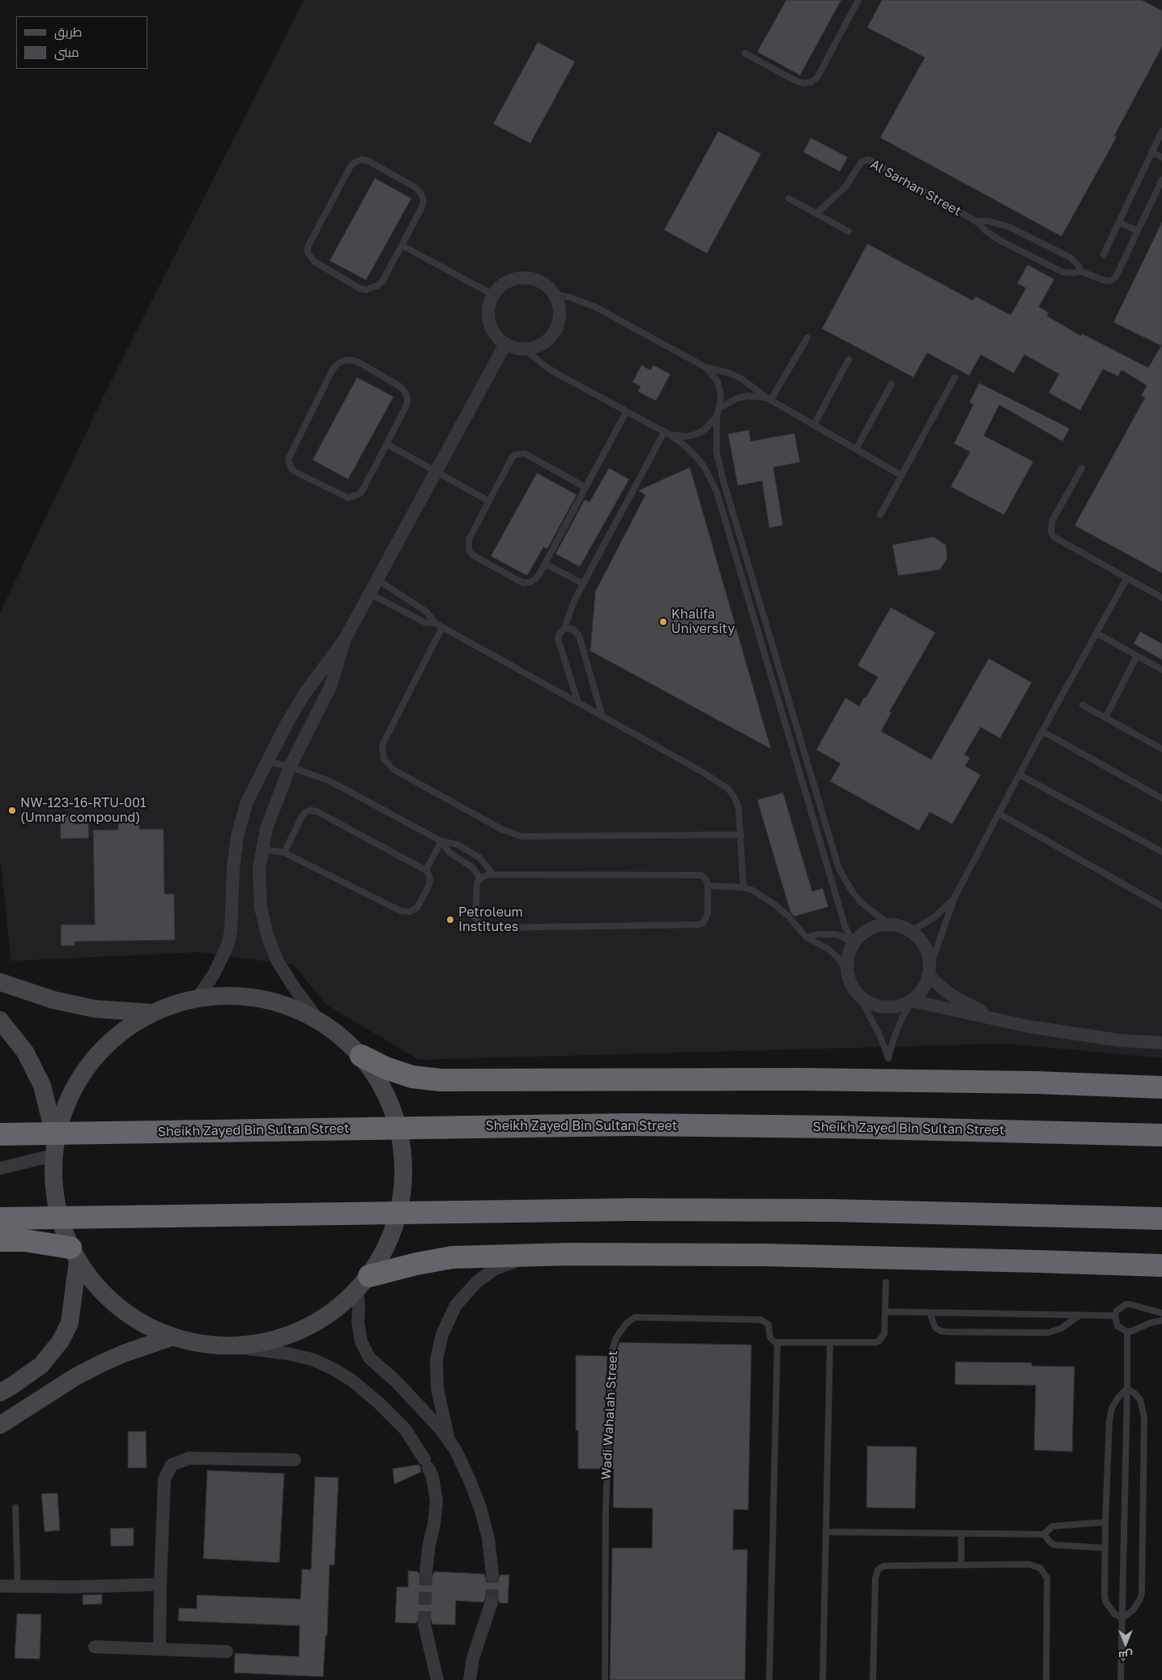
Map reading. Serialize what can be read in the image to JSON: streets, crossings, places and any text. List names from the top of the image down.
{
  "streets": {
    "highway": ["Sheikh Zayed Bin Sultan Street"],
    "lane": ["Al Sarhan Street", "Wadi Wahalah Street"]
  },
  "places": ["Khalifa University", "NW-123-16-RTU-001 (Umnar compound)", "Petroleum Institutes"],
  "legend": ["طريق", "مبنى"],
  "north": "bottom"
}
